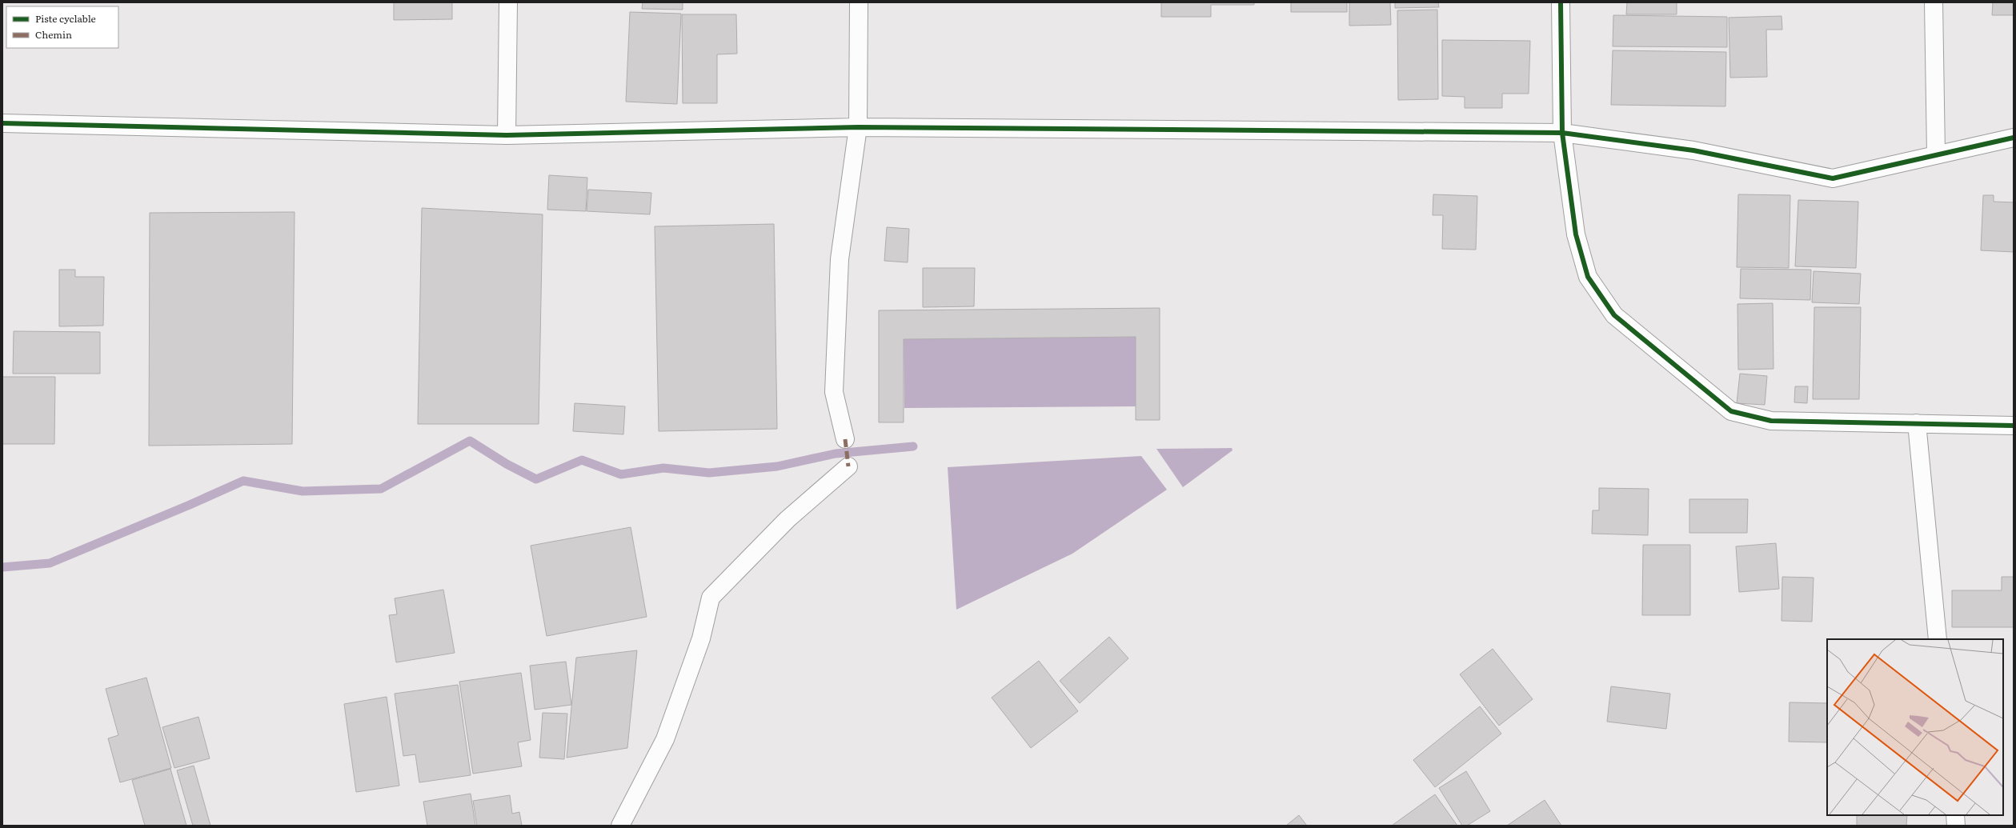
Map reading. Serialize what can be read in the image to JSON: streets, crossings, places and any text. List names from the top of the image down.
{
  "legend": ["Piste cyclable", "Chemin"]
}
